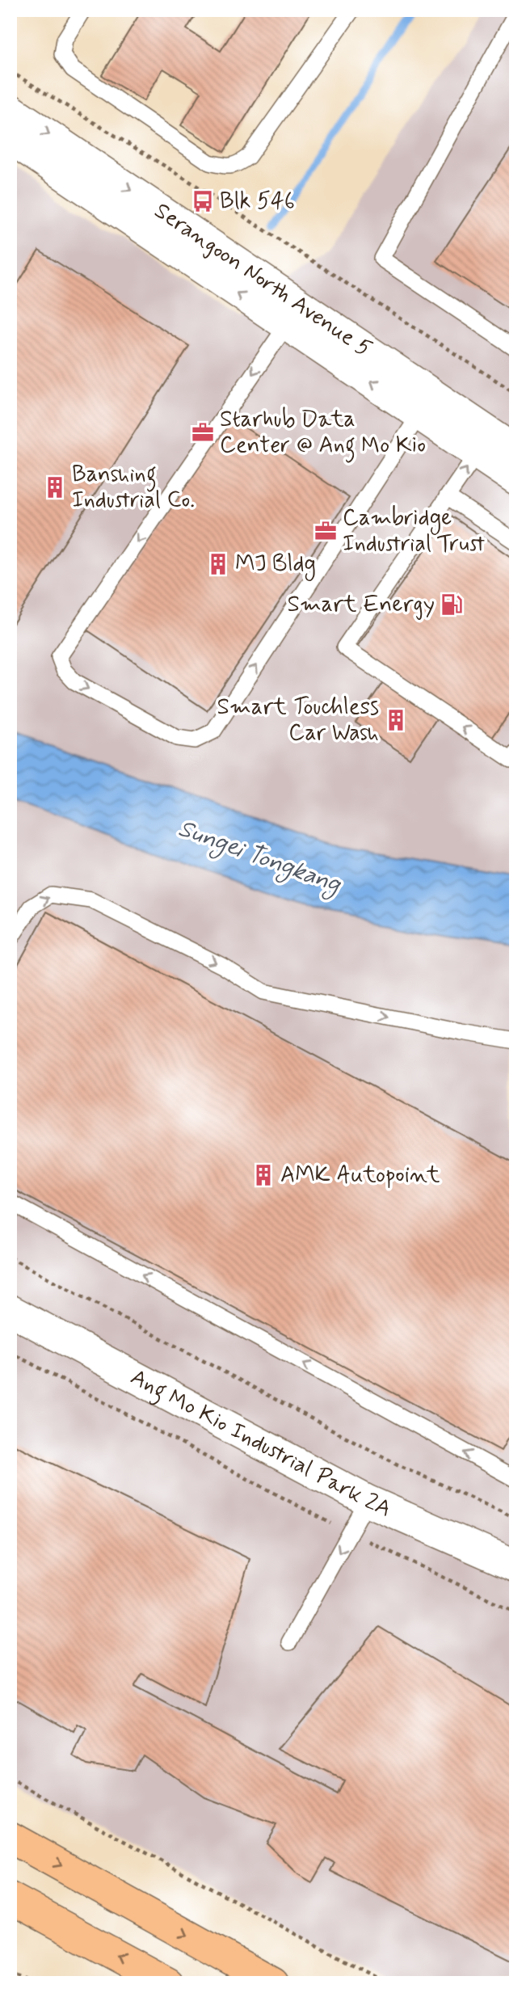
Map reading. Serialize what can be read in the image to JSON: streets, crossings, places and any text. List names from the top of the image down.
{
  "streets": {
    "street": ["Serangoon North Avenue 5", "Ang Mo Kio Industrial Park 2A"]
  },
  "water": ["Sungei Tongkang"],
  "places": {
    "bus stop": ["Blk 546"],
    "office": ["Starhub Data Center @ Ang Mo Kio", "Cambridge Industrial Trust"],
    "building": [
      "Banshing Industrial Co.",
      "MJ Bldg",
      "Smart Touchless Car Wash",
      "AMK Autopoint"
    ],
    "fuel station": ["Smart Energy"]
  }
}
